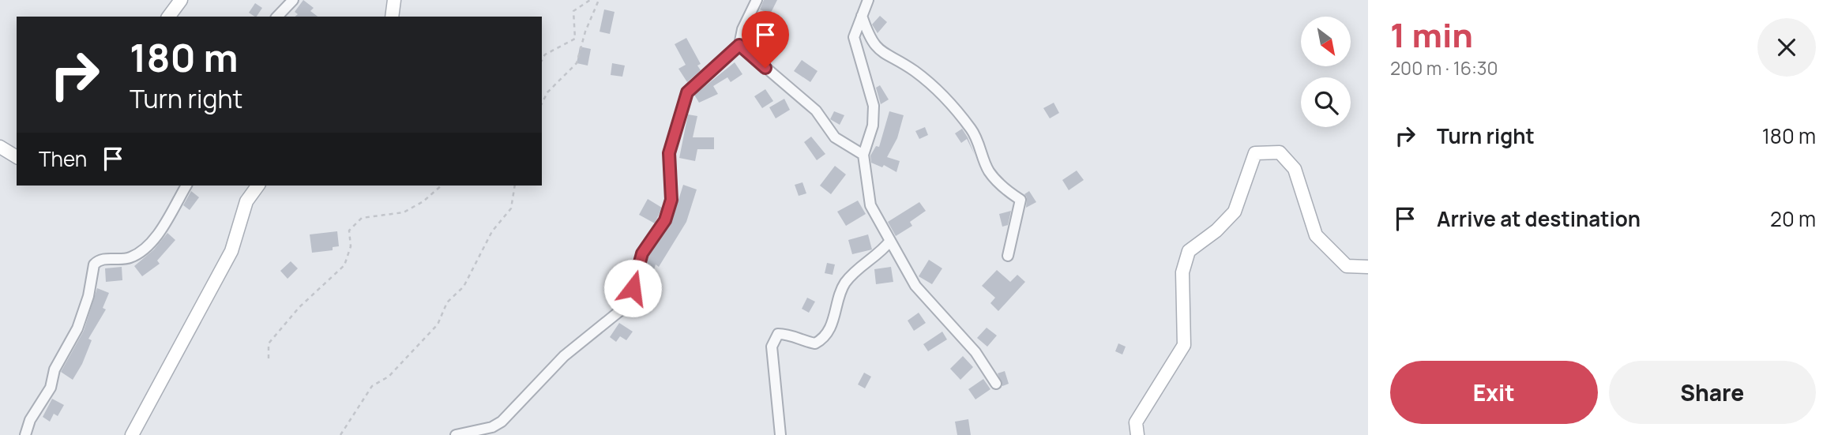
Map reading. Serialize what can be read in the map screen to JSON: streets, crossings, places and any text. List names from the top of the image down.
{
  "north": "bottom right",
  "page": {
    "heading": ["1 min", "200 m · 16:30"],
    "turn": ["180 m", "Turn right"],
    "list": [
      {
        "name": "Turn right",
        "value": "180 m"
      },
      {
        "name": "Arrive at destination",
        "value": "20 m"
      }
    ],
    "then": "Then",
    "buttons": ["Exit", "Share"]
  }
}
